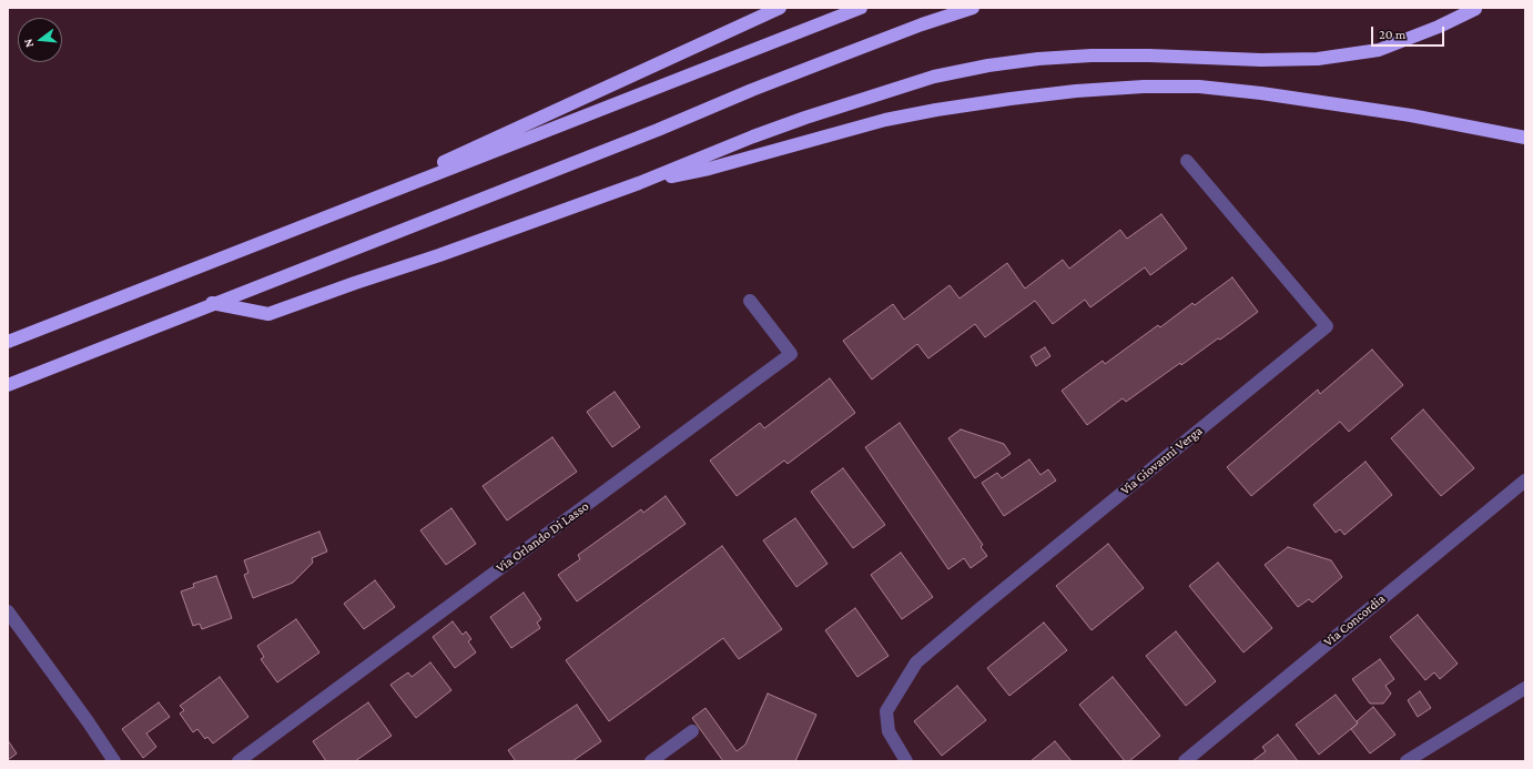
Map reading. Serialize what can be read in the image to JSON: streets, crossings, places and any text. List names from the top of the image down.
{
  "streets": {
    "street": ["Via Giovanni Verga", "Via Orlando Di Lasso", "Via Concordia"]
  },
  "scale_bar": "20 m",
  "north": "left"
}
